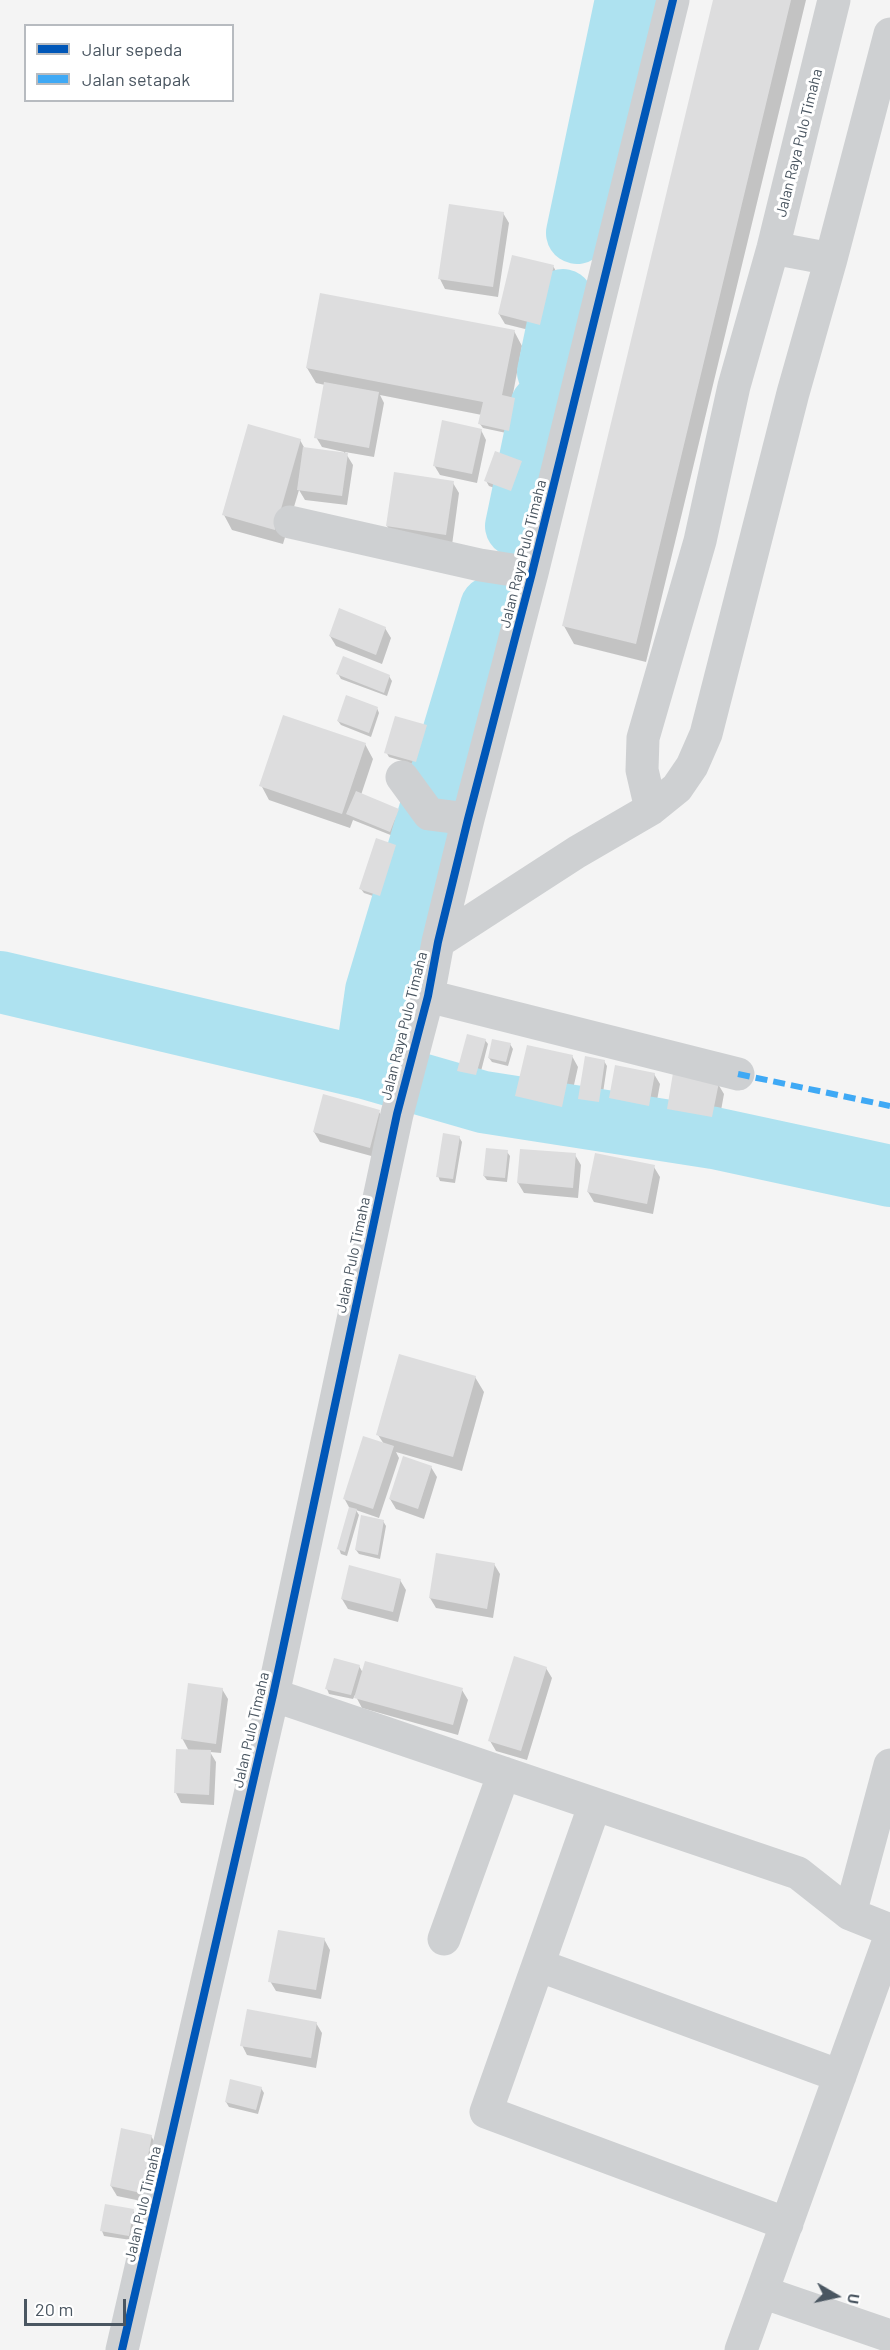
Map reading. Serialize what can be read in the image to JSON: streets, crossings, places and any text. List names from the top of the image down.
{
  "streets": {
    "street": ["Jalan Raya Pulo Timaha", "Jalan Pulo Timaha"]
  },
  "crossings": [
    ["Jalan Raya Pulo Timaha", "Jalan Pulo Timaha"]
  ],
  "legend": ["Jalur sepeda", "Jalan setapak"],
  "scale_bar": "20 m",
  "north": "right"
}
